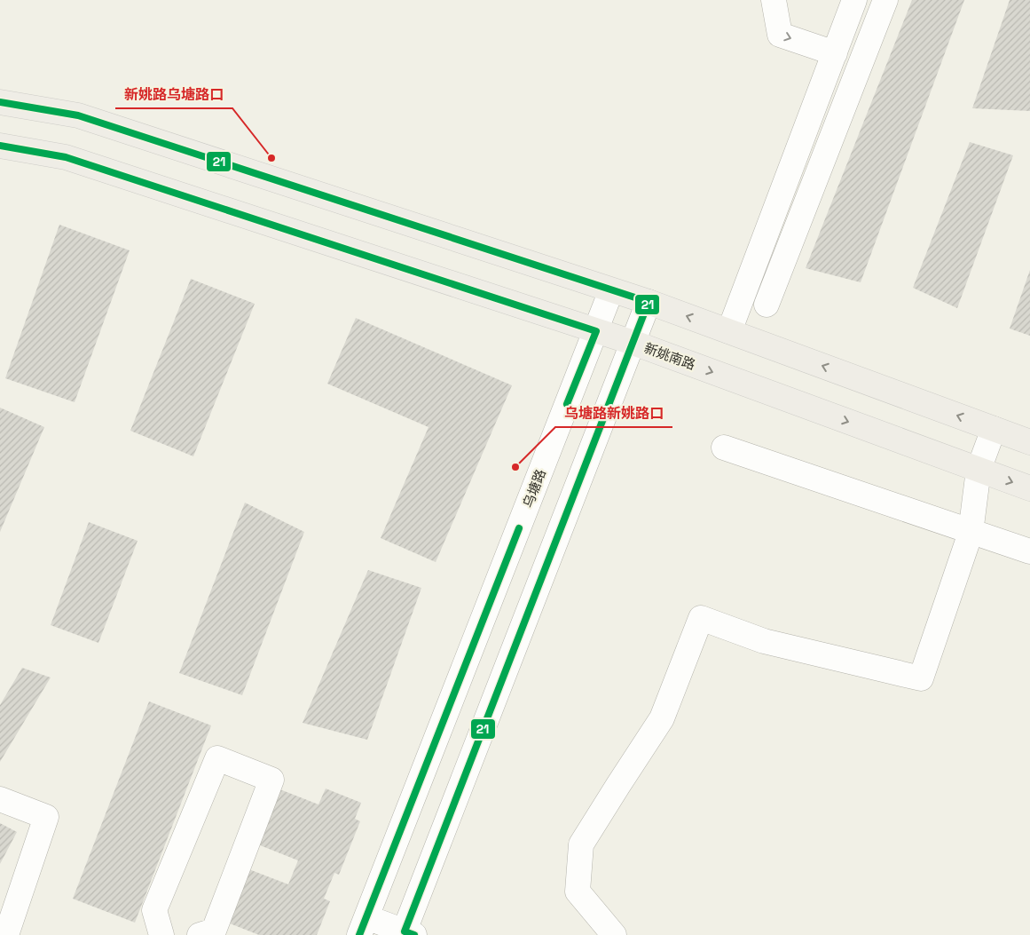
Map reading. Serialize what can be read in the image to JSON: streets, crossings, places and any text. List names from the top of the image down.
{
  "streets": {
    "main road": ["新姚南路"],
    "street": ["乌塘路"]
  },
  "crossings": [
    ["新姚南路", "乌塘路"]
  ],
  "places": ["新姚路乌塘路口", "乌塘路新姚路口"],
  "lines": ["transit line 21"]
}
